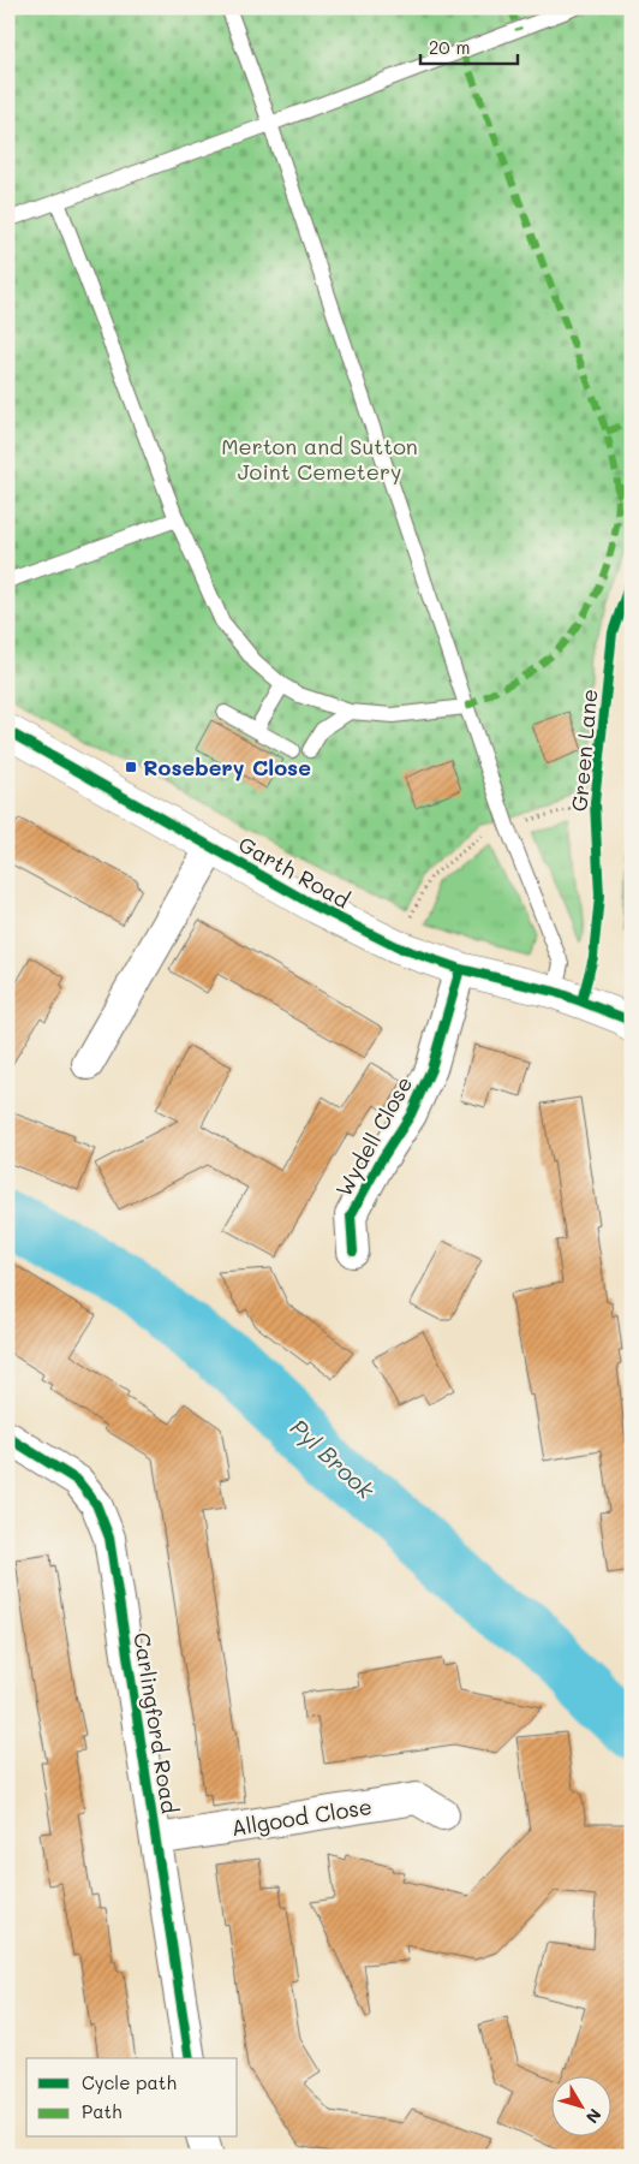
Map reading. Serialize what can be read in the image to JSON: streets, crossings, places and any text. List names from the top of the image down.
{
  "streets": {
    "street": [
      "Garth Road",
      "Wydell Close",
      "Carlingford Road",
      "Allgood Close"
    ],
    "cycle path": ["Green Lane"]
  },
  "crossings": [
    ["Garth Road", "Wydell Close"],
    ["Carlingford Road", "Allgood Close"]
  ],
  "water": ["Pyl Brook"],
  "parks": ["Merton and Sutton Joint Cemetery"],
  "places": {
    "transit": ["Rosebery Close"]
  },
  "legend": ["Cycle path", "Path"],
  "scale_bar": "20 m",
  "north": "bottom right"
}
